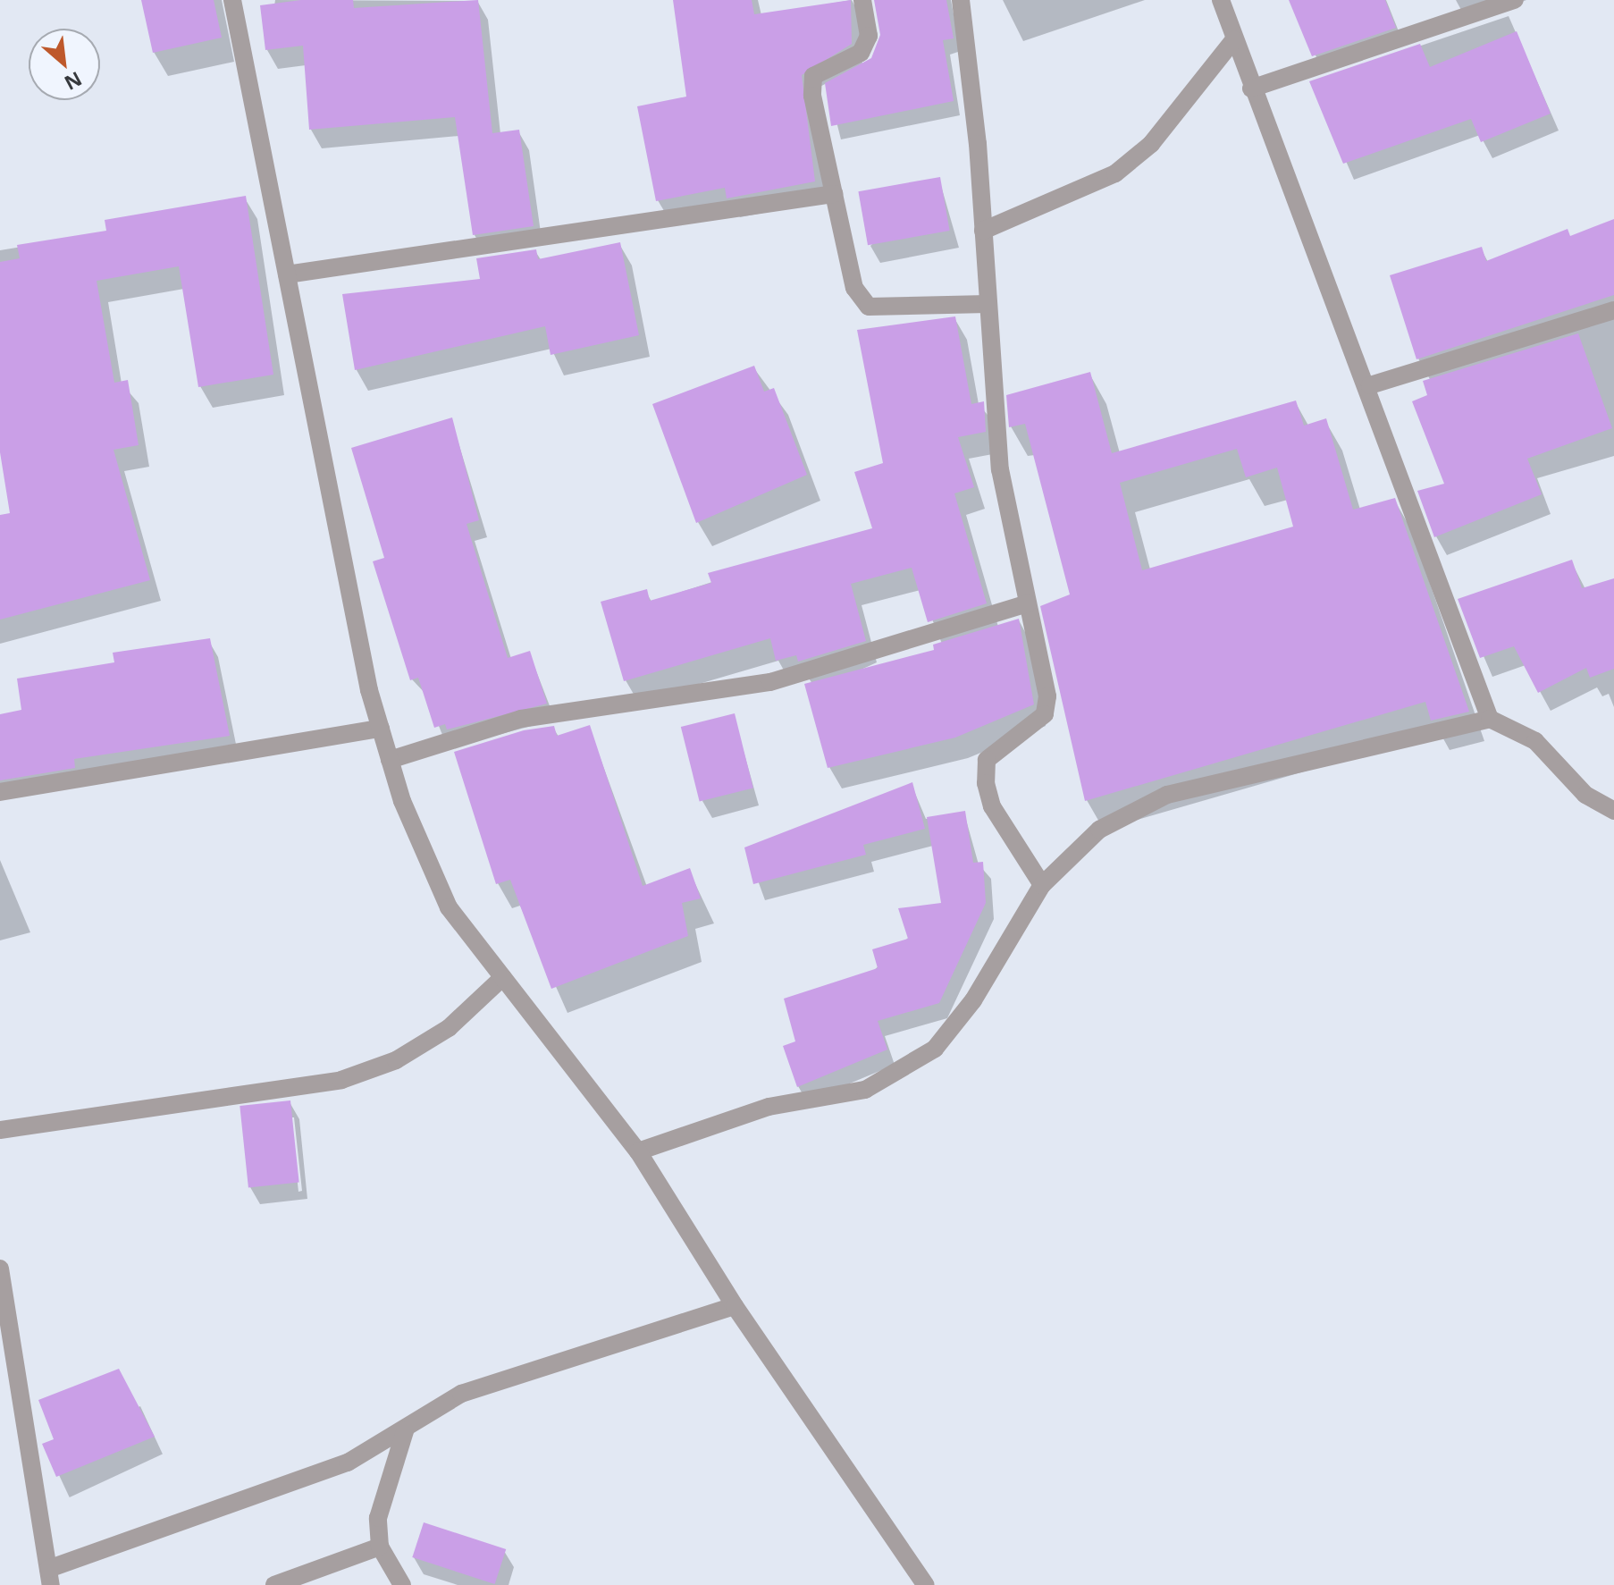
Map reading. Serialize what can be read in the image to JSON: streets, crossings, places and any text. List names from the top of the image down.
{
  "north": "bottom right"
}
